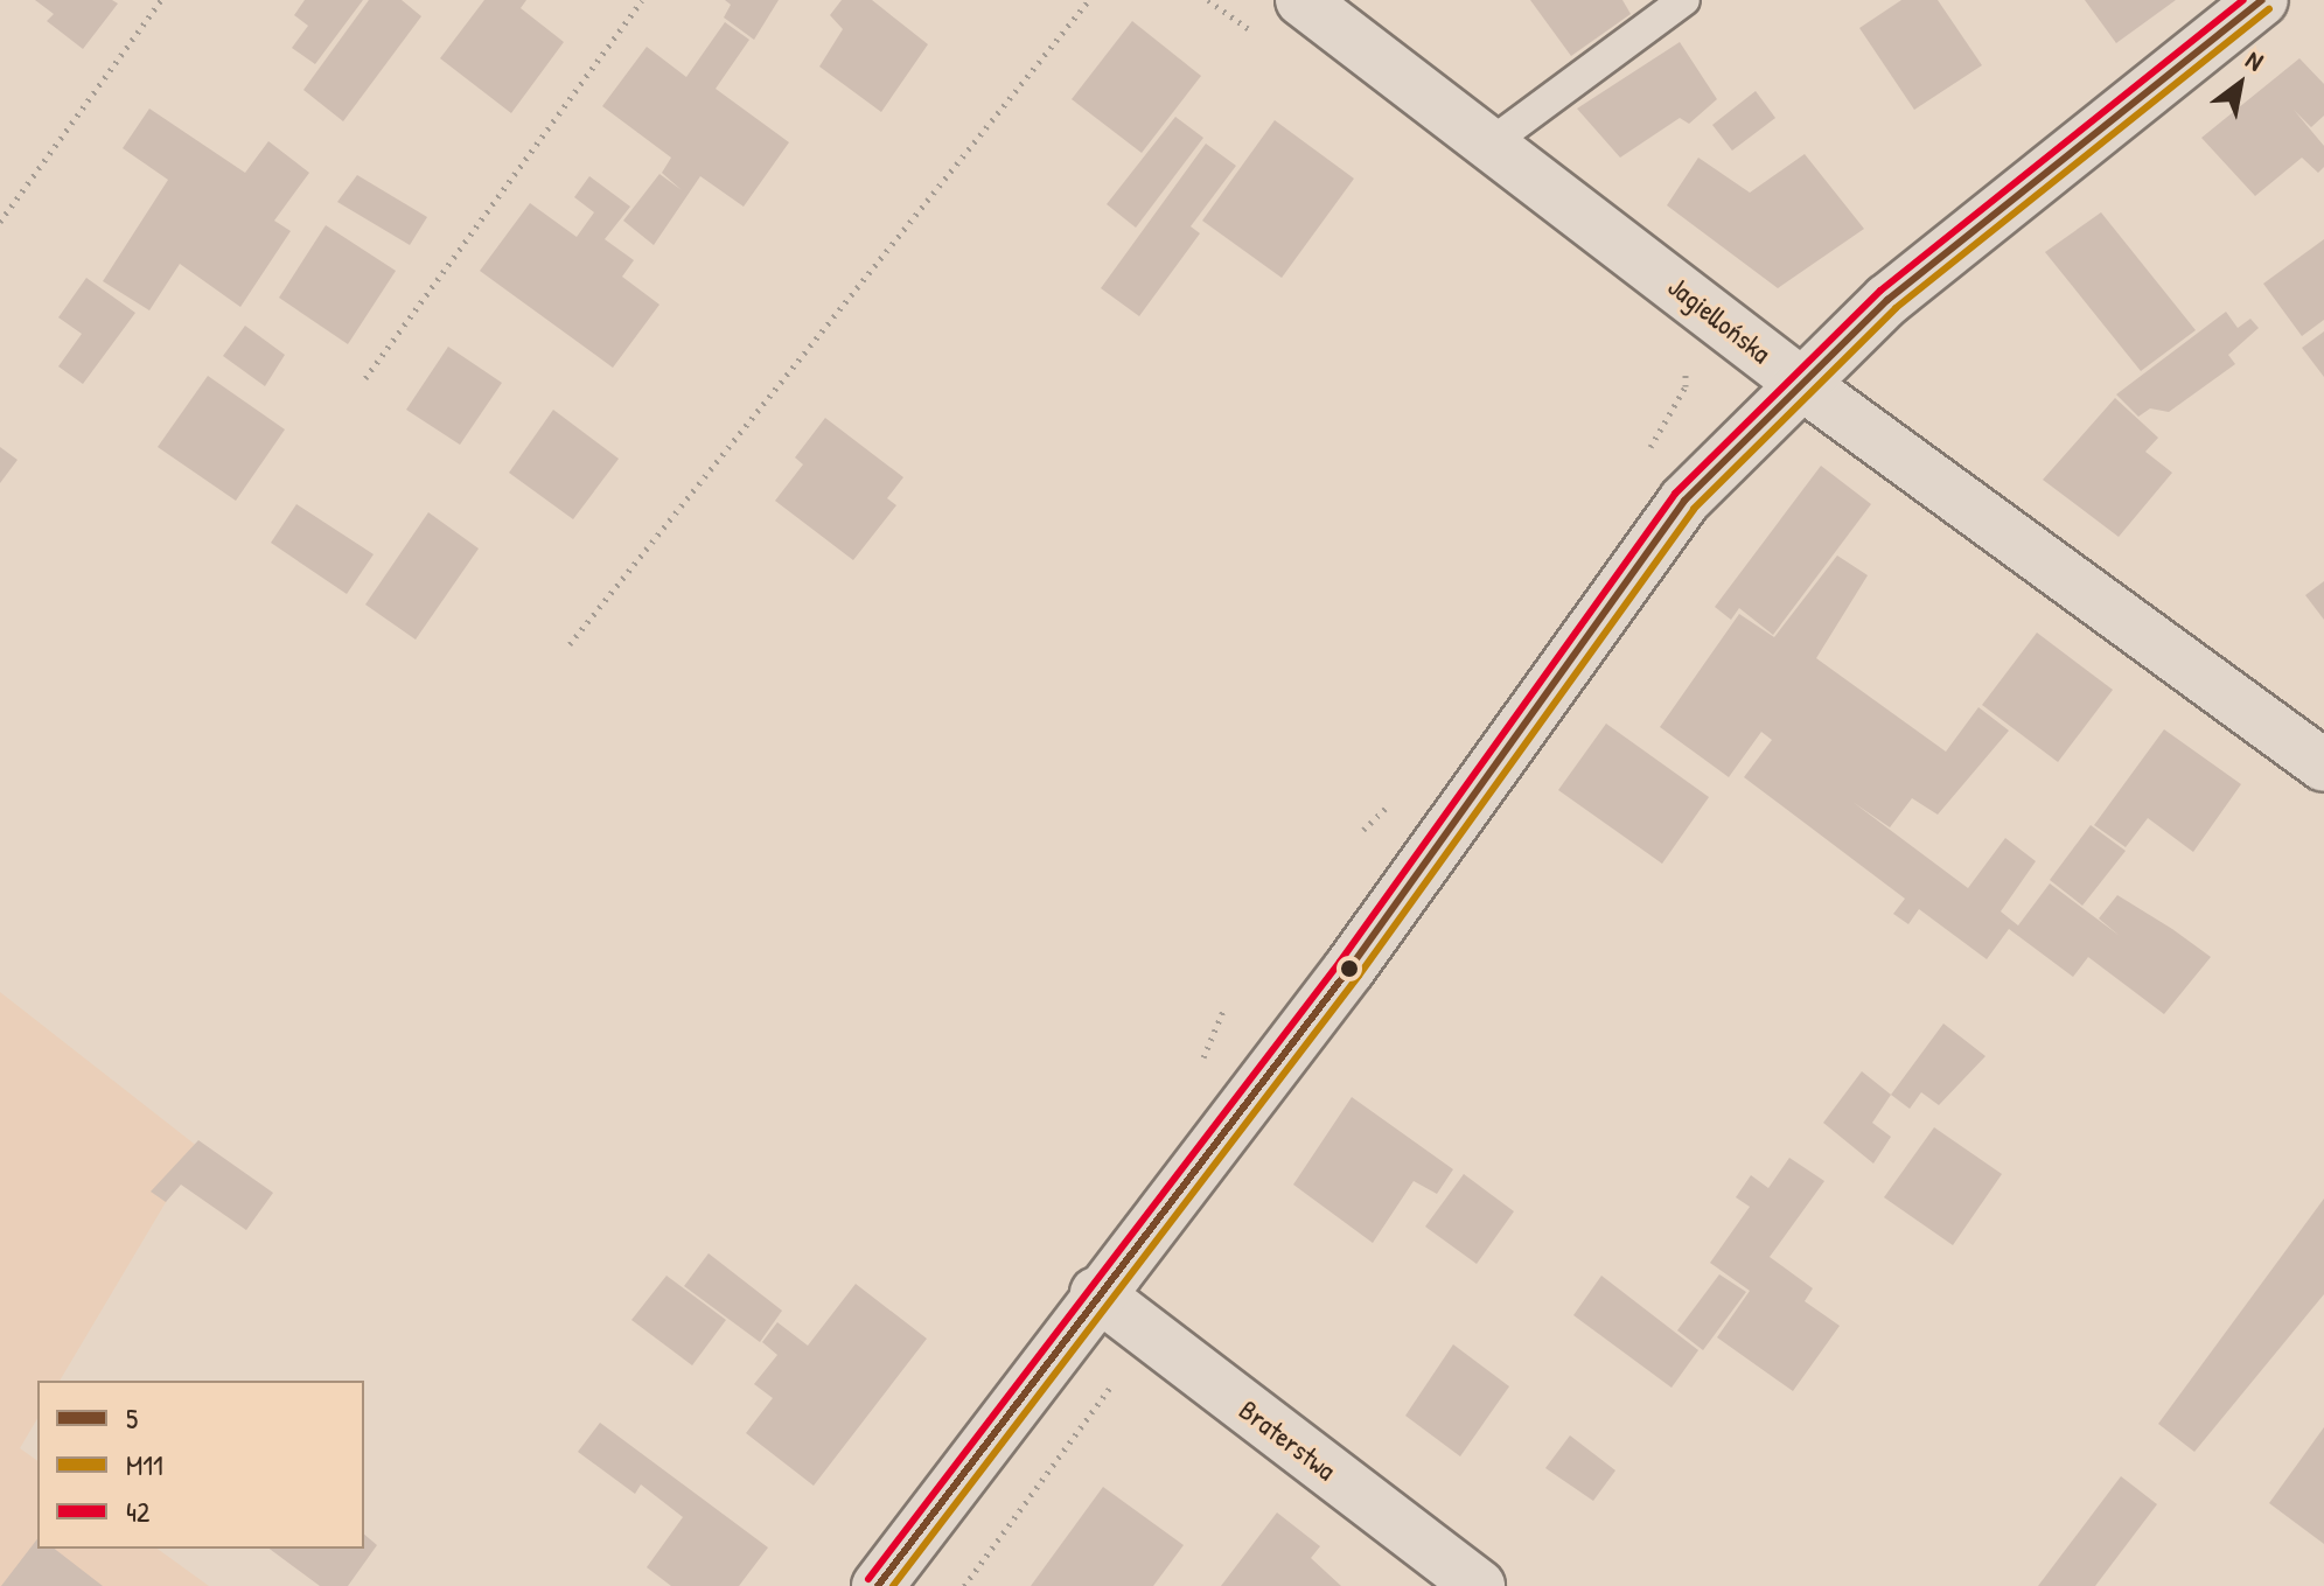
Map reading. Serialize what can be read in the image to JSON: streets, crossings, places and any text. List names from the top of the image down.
{
  "streets": {
    "street": ["Jagiellońska", "Braterstwa"]
  },
  "lines": ["transit line 5", "transit line 42", "transit line M11"],
  "legend": ["5", "M11", "42"],
  "north": "top right"
}
